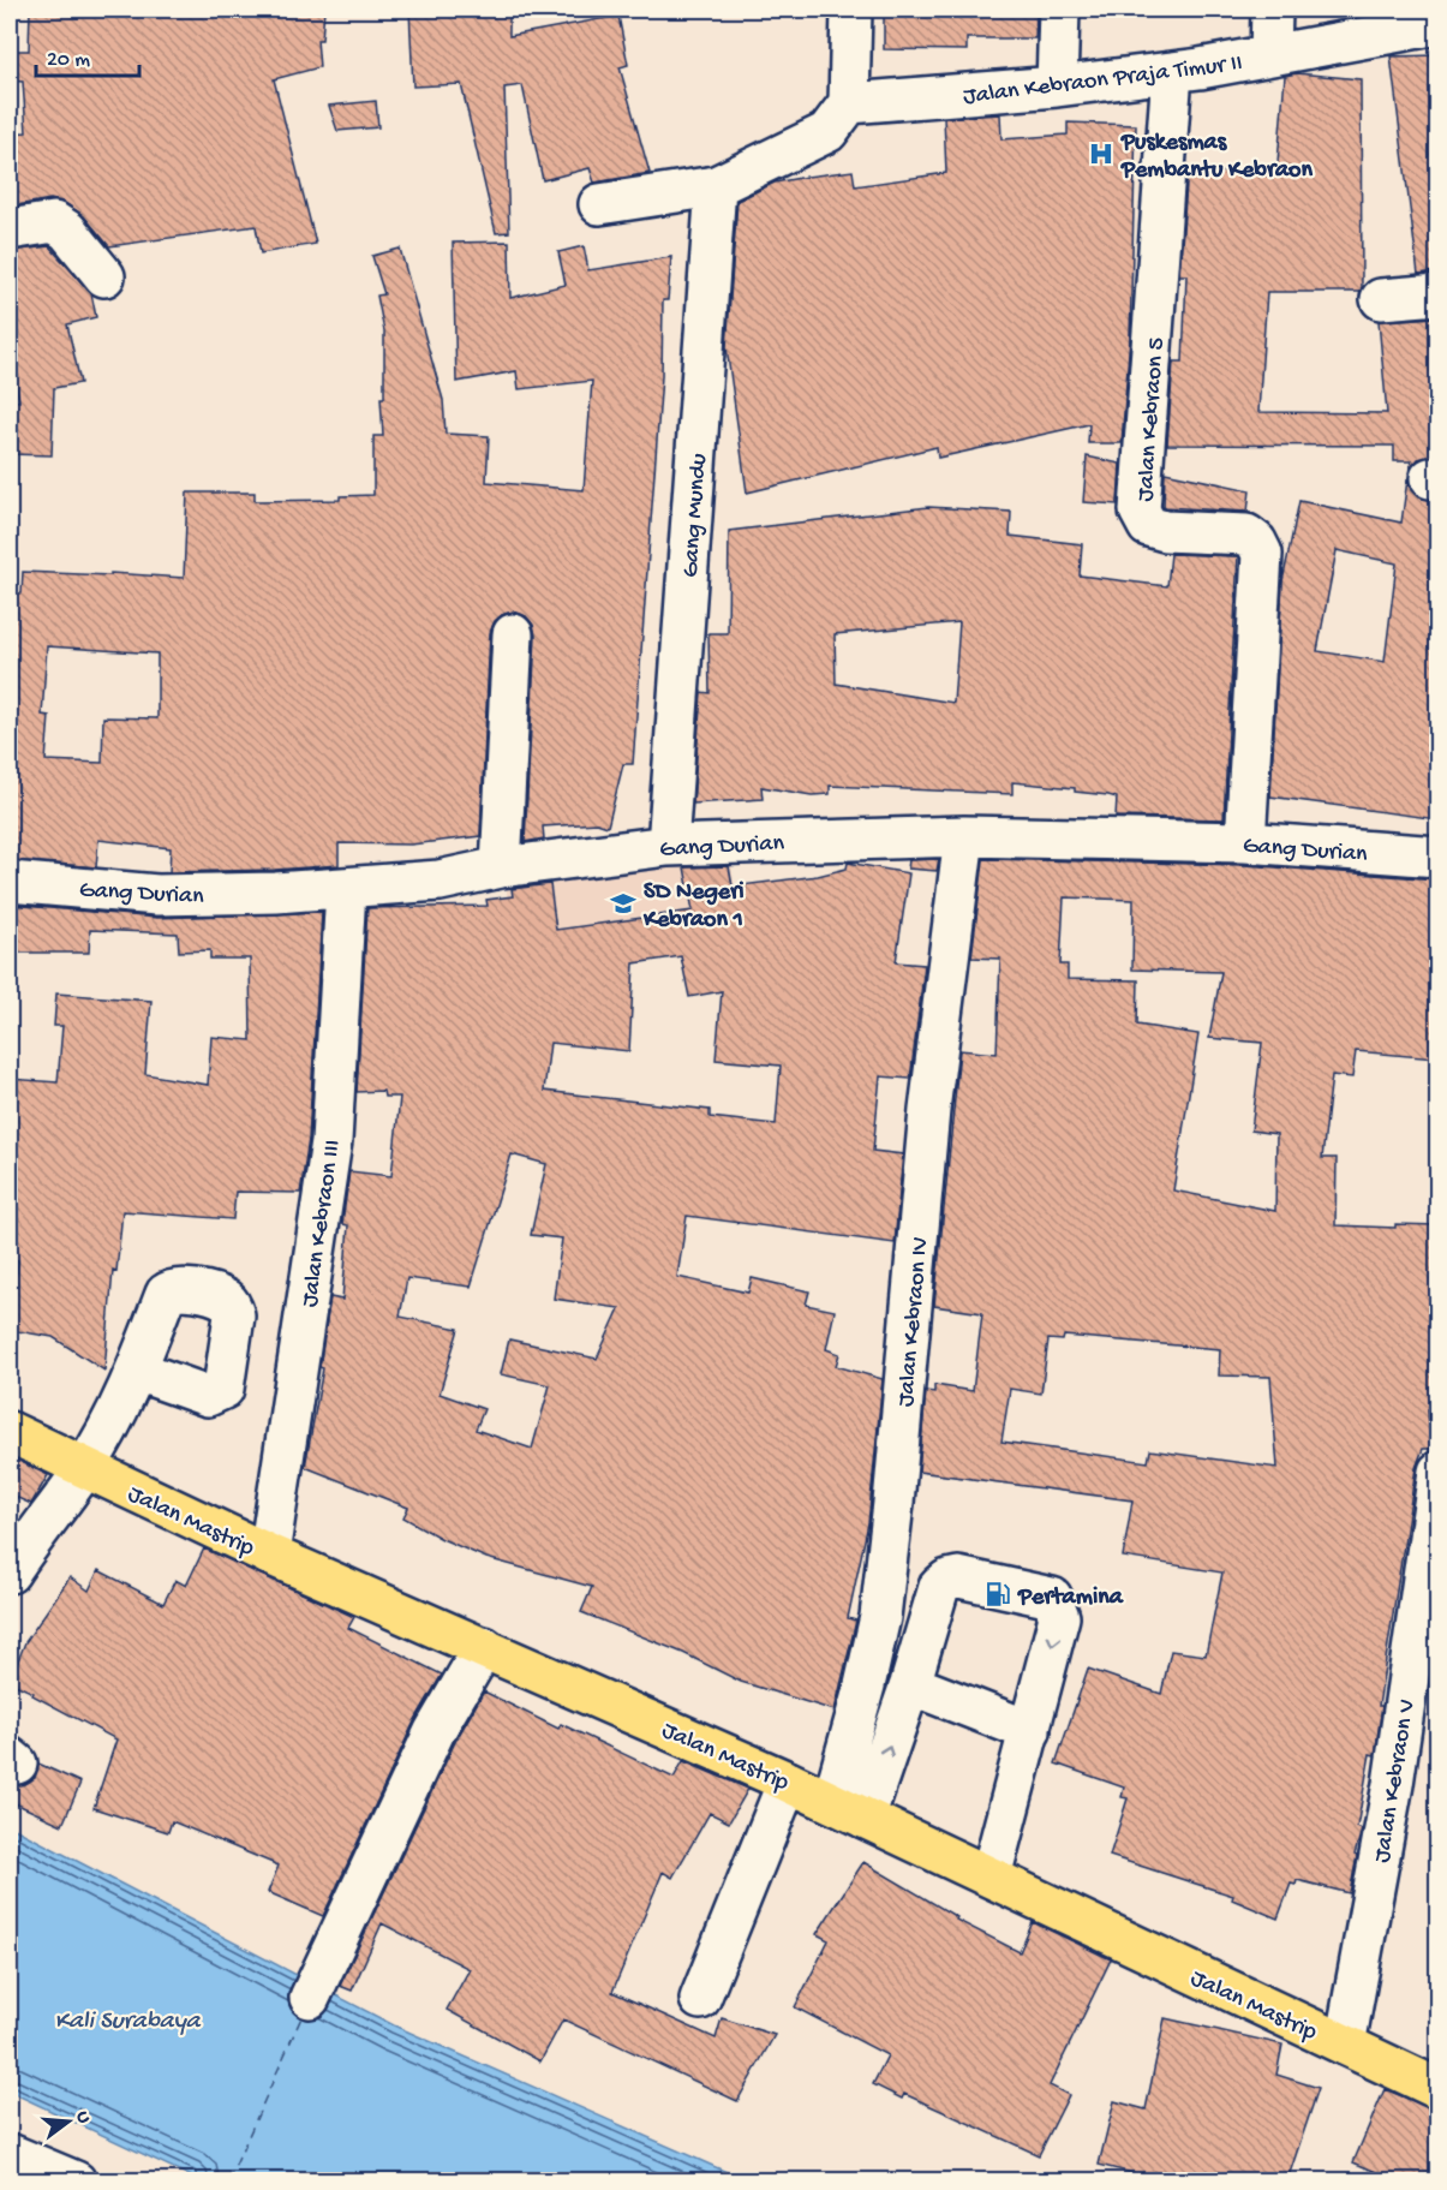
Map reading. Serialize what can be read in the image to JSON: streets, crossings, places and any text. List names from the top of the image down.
{
  "streets": {
    "main road": ["Jalan Mastrip"],
    "street": [
      "Jalan Kebraon Praja Timur II",
      "Jalan Kebraon 5",
      "Gang Mundu",
      "Gang Durian",
      "Jalan Kebraon III",
      "Jalan Kebraon IV",
      "Jalan Kebraon V"
    ]
  },
  "crossings": [
    ["Jalan Kebraon Praja Timur II", "Jalan Kebraon 5"],
    ["Jalan Kebraon 5", "Gang Durian"],
    ["Gang Mundu", "Gang Durian"],
    ["Gang Durian", "Jalan Kebraon III"],
    ["Gang Durian", "Jalan Kebraon IV"],
    ["Jalan Kebraon III", "Jalan Mastrip"],
    ["Jalan Kebraon IV", "Jalan Mastrip"],
    ["Jalan Mastrip", "Jalan Kebraon V"]
  ],
  "water": ["Kali Surabaya"],
  "places": {
    "hospital": ["Puskesmas Pembantu Kebraon"],
    "school or university": ["SD Negeri Kebraon 1"],
    "fuel station": ["Pertamina"]
  },
  "scale_bar": "20 m",
  "north": "right"
}
